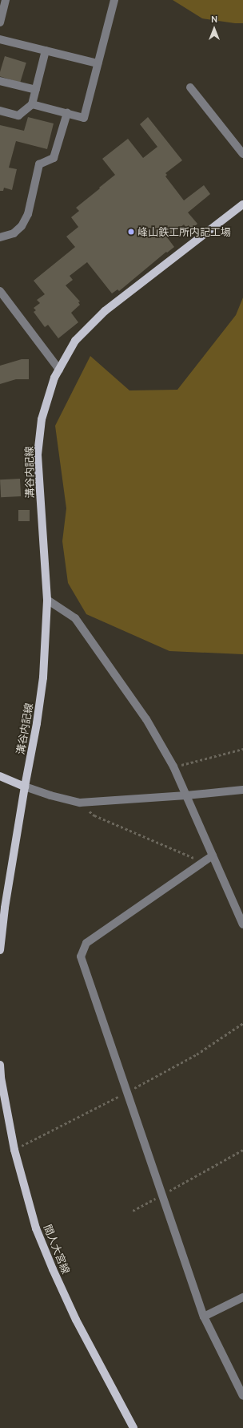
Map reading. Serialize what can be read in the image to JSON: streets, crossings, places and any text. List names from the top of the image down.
{
  "streets": {
    "main road": ["溝谷内記線", "間人大宮線"]
  },
  "places": ["峰山鉄工所内記工場"],
  "north": "top"
}
